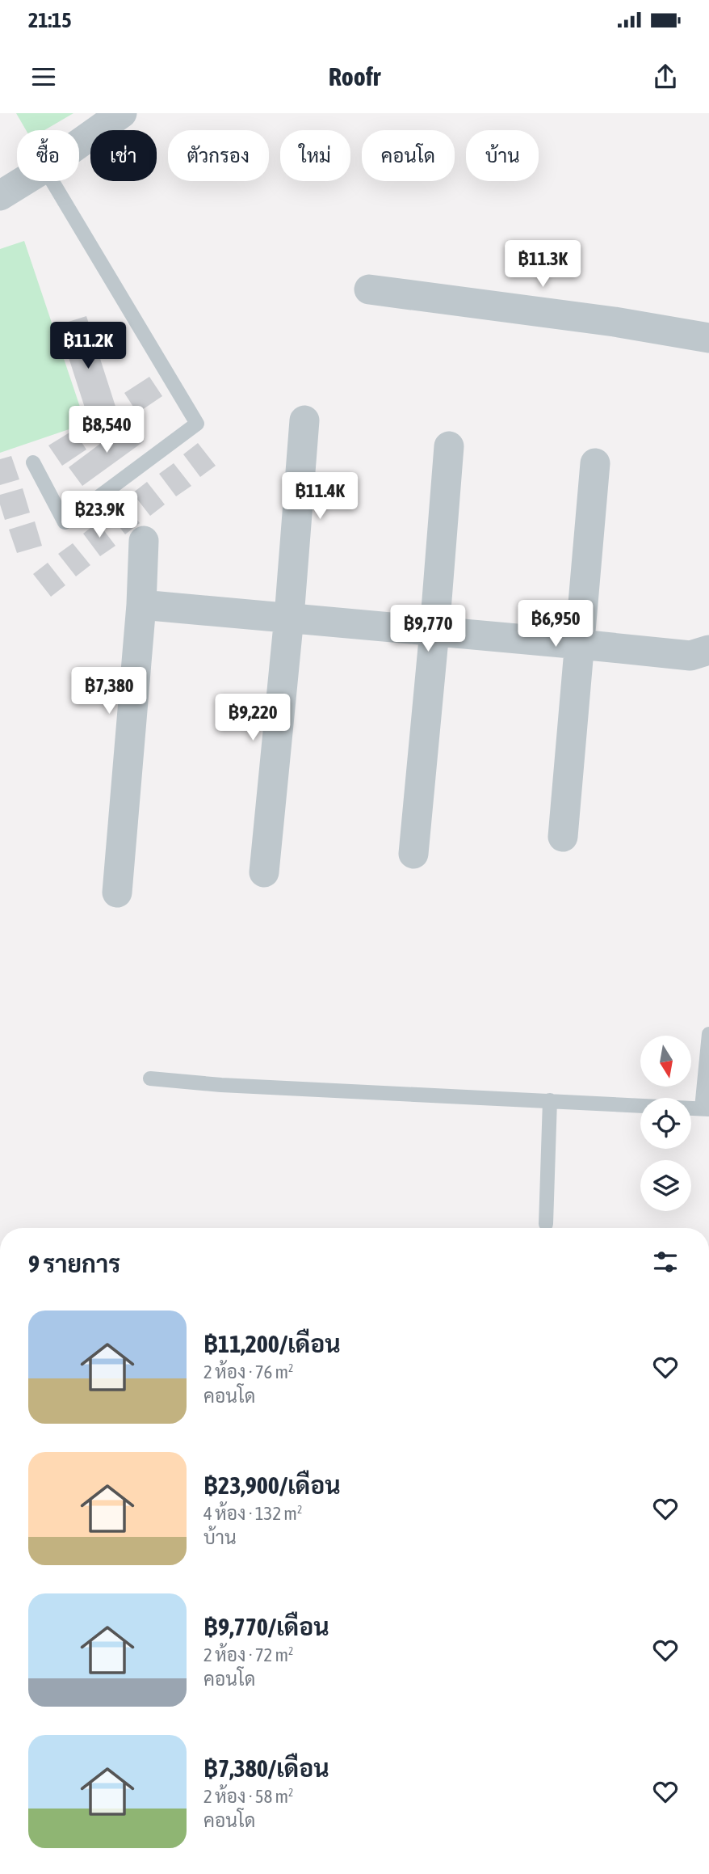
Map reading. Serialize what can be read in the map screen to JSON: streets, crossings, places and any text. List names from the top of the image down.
{
  "north": "bottom",
  "page": {
    "status": "21:15",
    "header": "Roofr",
    "chip": [
      "ซื้อ",
      "เช่า",
      "ตัวกรอง",
      "ใหม่",
      "คอนโด",
      "บ้าน"
    ],
    "price": [
      "฿11.3K",
      "฿11.2K",
      "฿8,540",
      "฿11.4K",
      "฿23.9K",
      "฿6,950",
      "฿9,770",
      "฿7,380",
      "฿9,220"
    ],
    "heading": "9 รายการ",
    "list": [
      {
        "name": "฿11,200/เดือน",
        "note": "2 ห้อง · 76 m² · คอนโด"
      },
      {
        "name": "฿23,900/เดือน",
        "note": "4 ห้อง · 132 m² · บ้าน"
      },
      {
        "name": "฿9,770/เดือน",
        "note": "2 ห้อง · 72 m² · คอนโด"
      },
      {
        "name": "฿7,380/เดือน",
        "note": "2 ห้อง · 58 m² · คอนโด"
      }
    ]
  }
}
